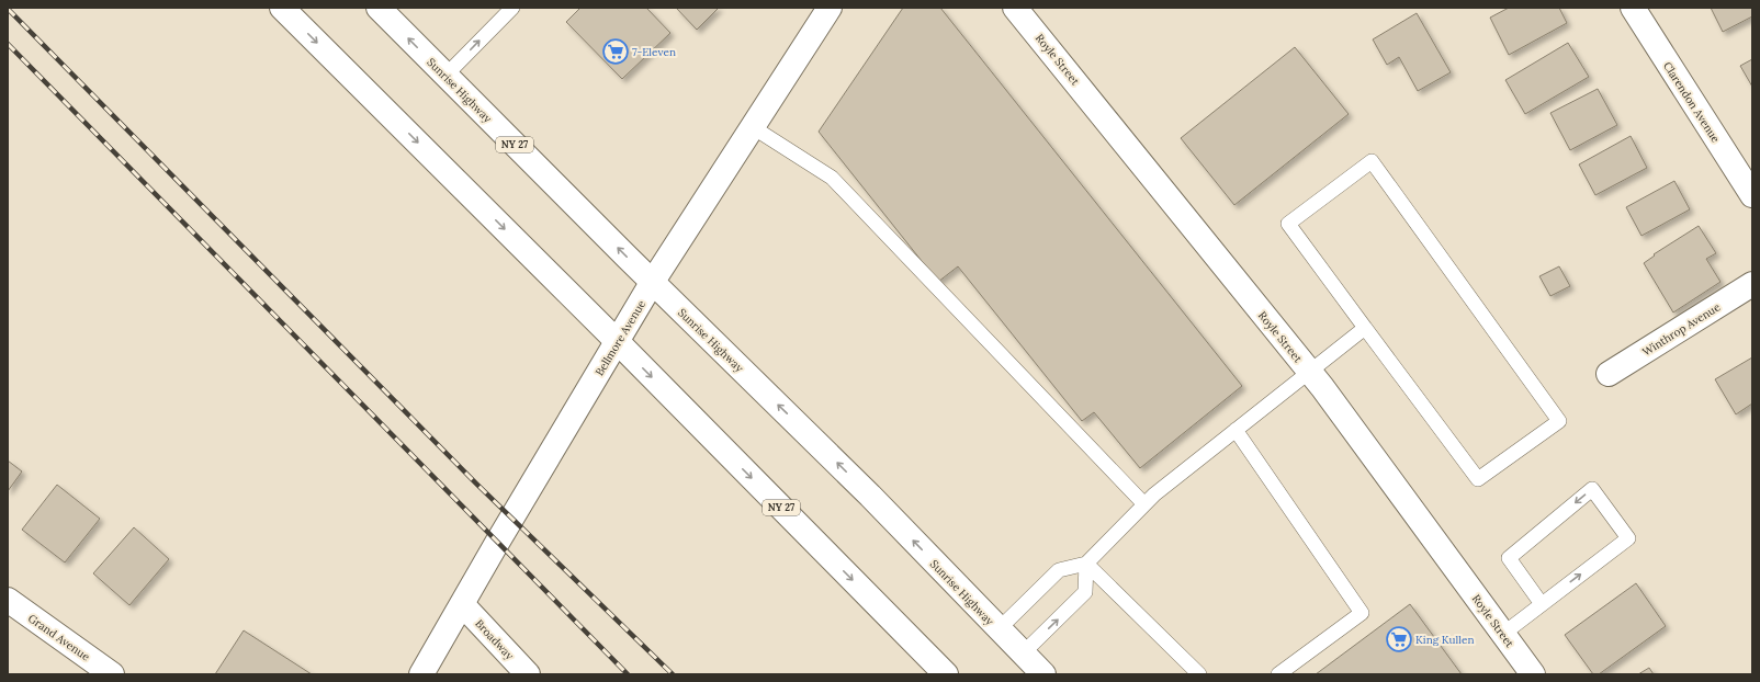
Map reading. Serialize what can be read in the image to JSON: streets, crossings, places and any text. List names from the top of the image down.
{
  "streets": {
    "main road": [
      "Royle Street",
      "Sunrise Highway",
      "Clarendon Avenue",
      "NY 27",
      "Winthrop Avenue",
      "Bellmore Avenue",
      "Grand Avenue",
      "Broadway"
    ]
  },
  "crossings": [
    ["Sunrise Highway", "Bellmore Avenue"],
    ["NY 27", "Bellmore Avenue"],
    ["Bellmore Avenue", "Broadway"]
  ],
  "places": {
    "supermarket": ["7-Eleven", "King Kullen"]
  }
}
